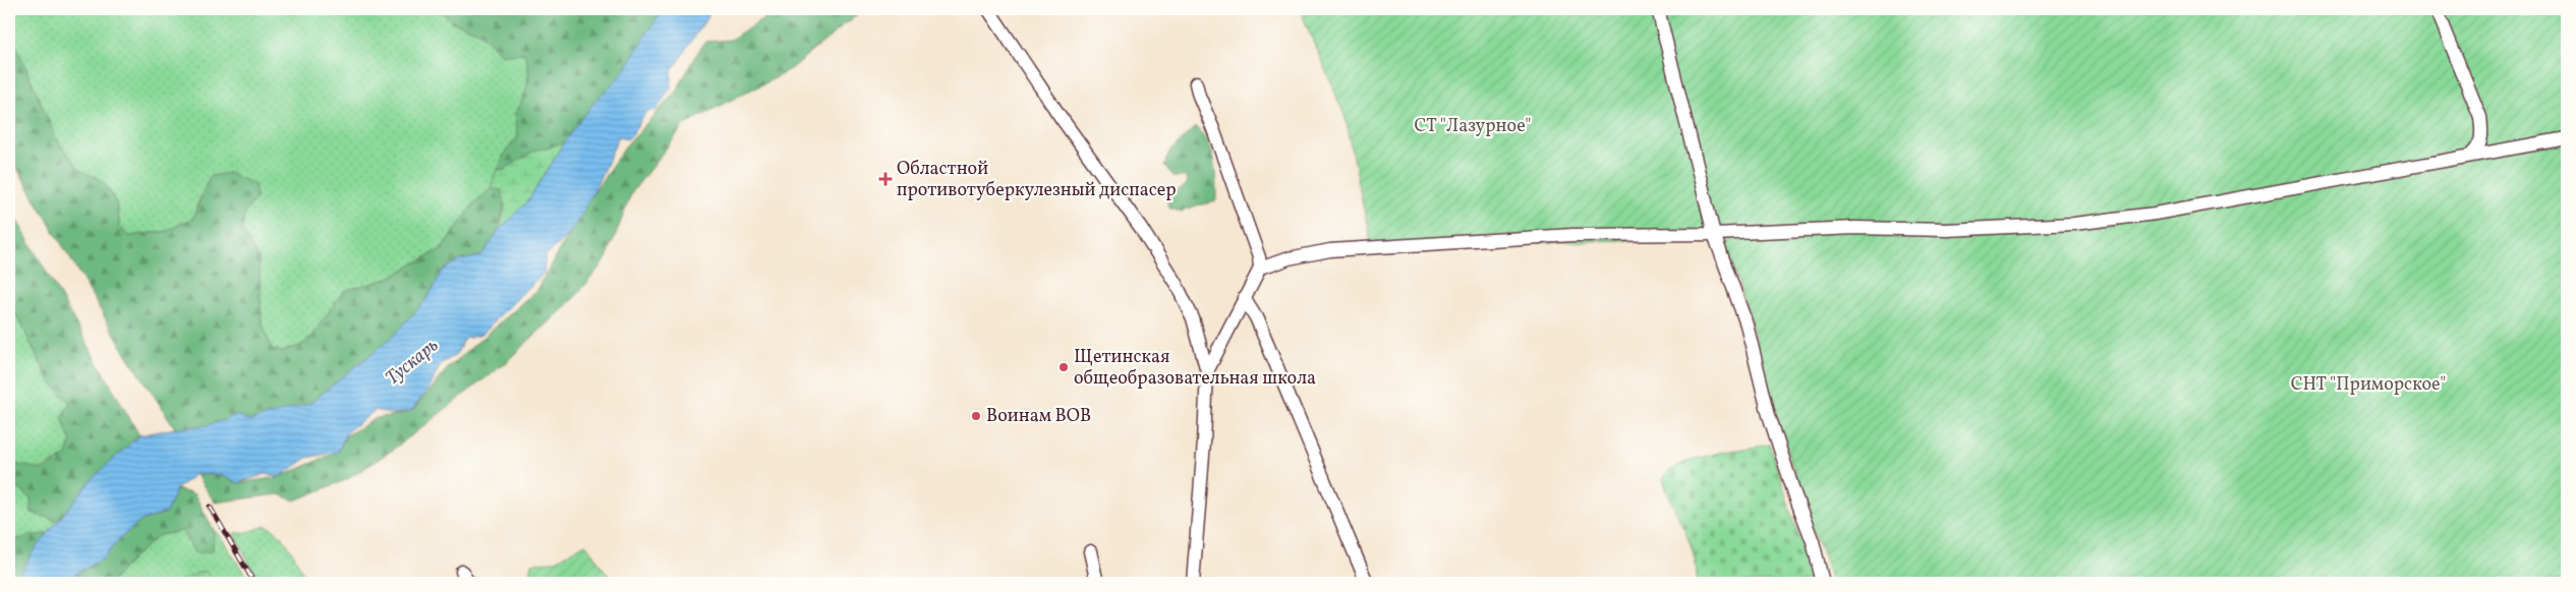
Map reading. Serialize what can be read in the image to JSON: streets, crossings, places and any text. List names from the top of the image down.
{
  "water": ["Тускарь"],
  "parks": ["СТ \"Лазурное\"", "СНТ \"Приморское\""],
  "places": {
    "health": ["Областной противотуберкулезный диспасер"],
    "other": ["Щетинская общеобразовательная школа", "Воинам ВОВ"]
  }
}
